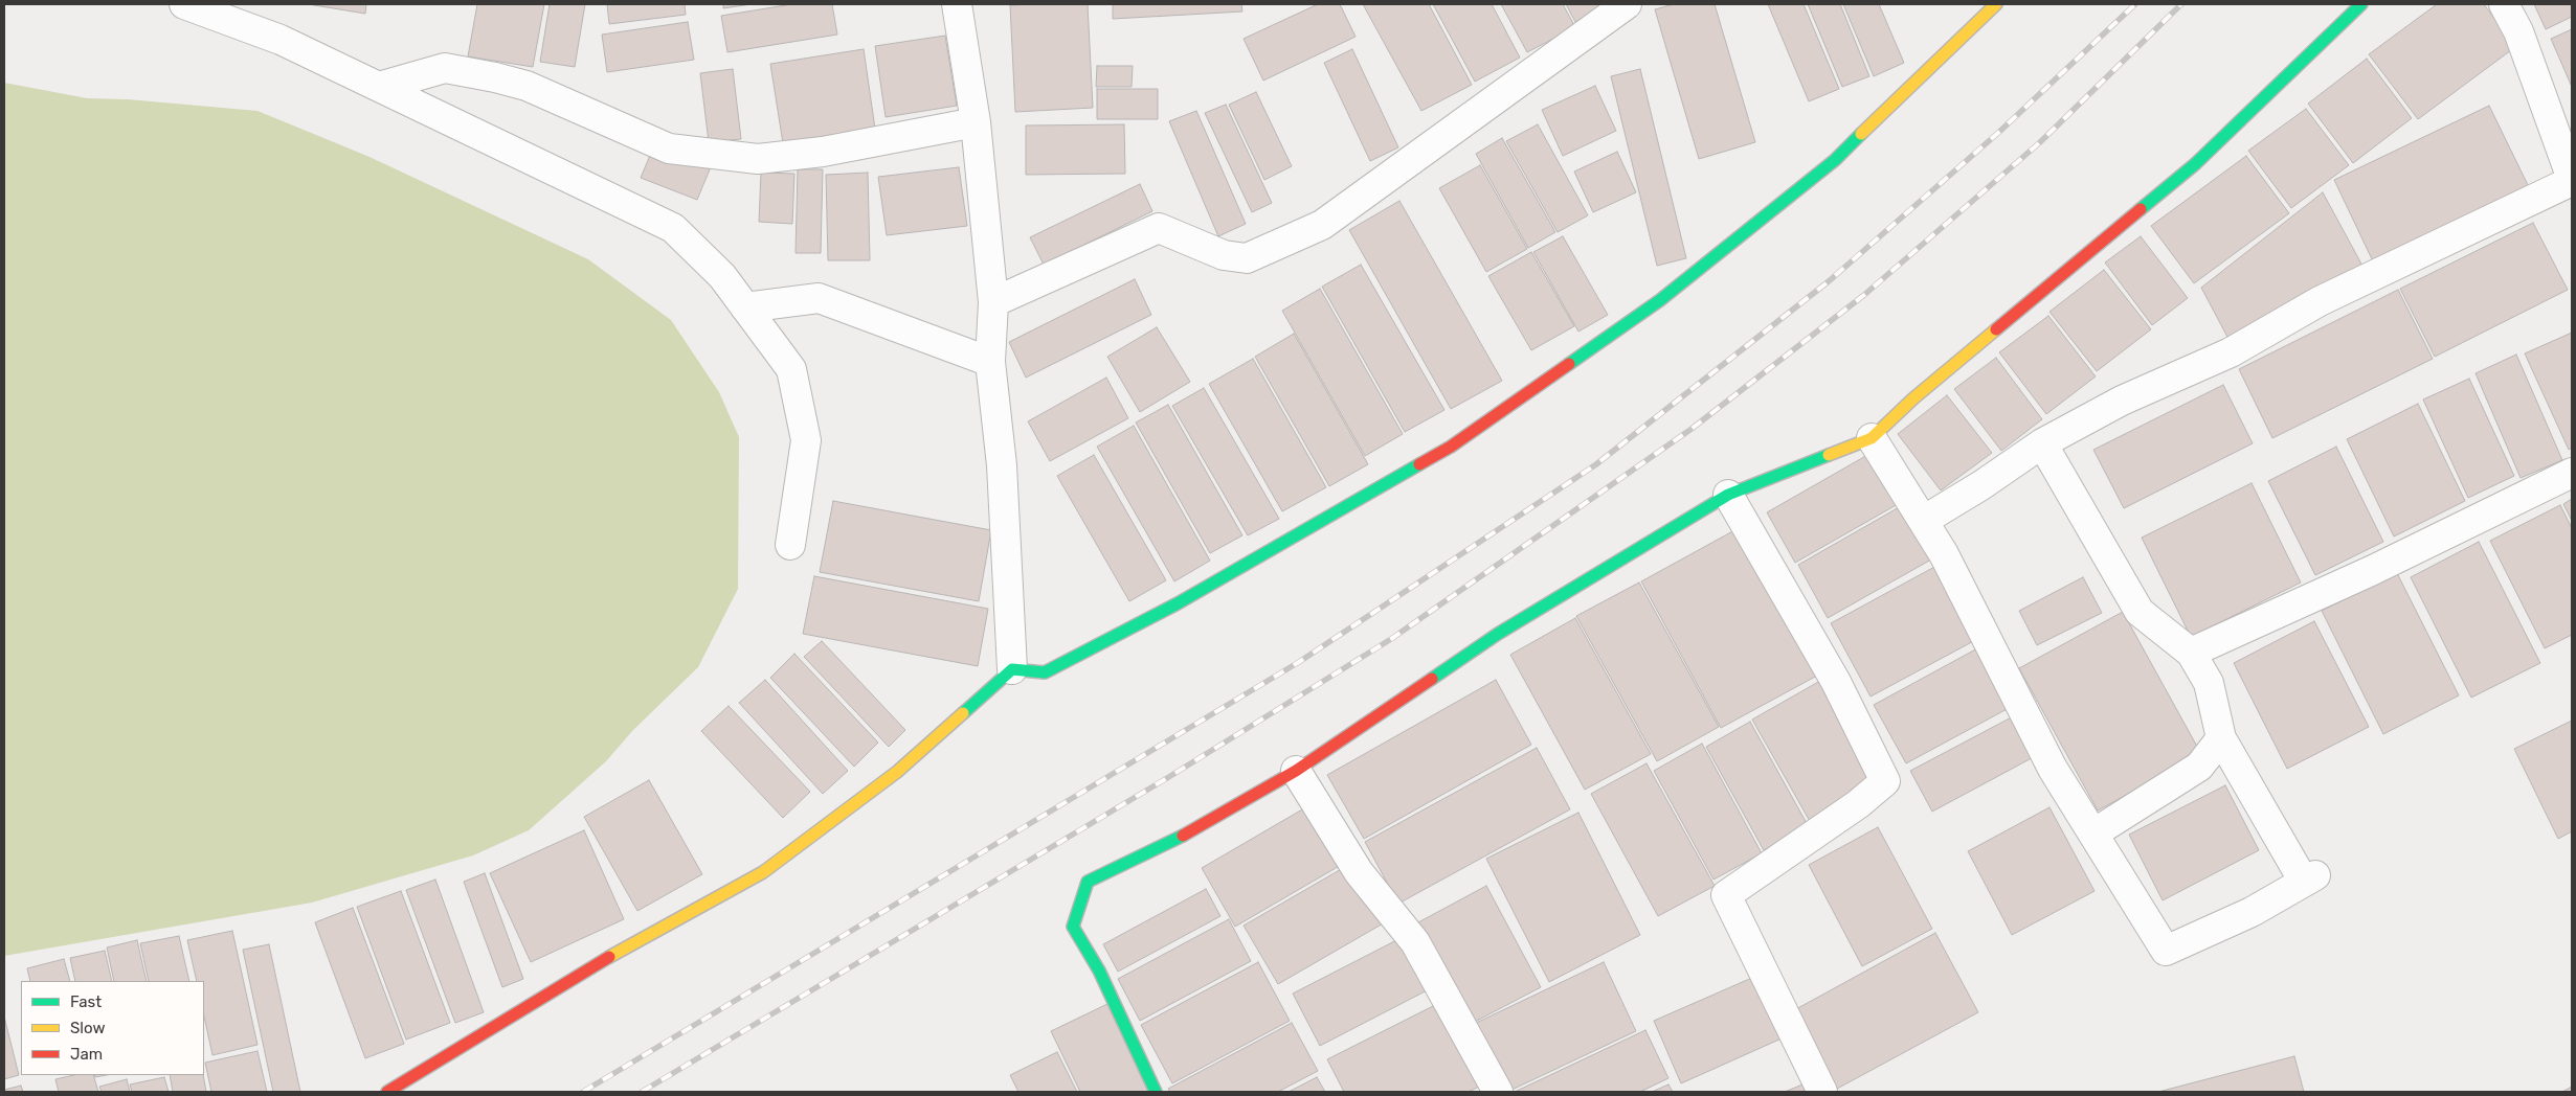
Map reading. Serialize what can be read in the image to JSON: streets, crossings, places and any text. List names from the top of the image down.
{
  "legend": ["Fast", "Slow", "Jam"]
}
